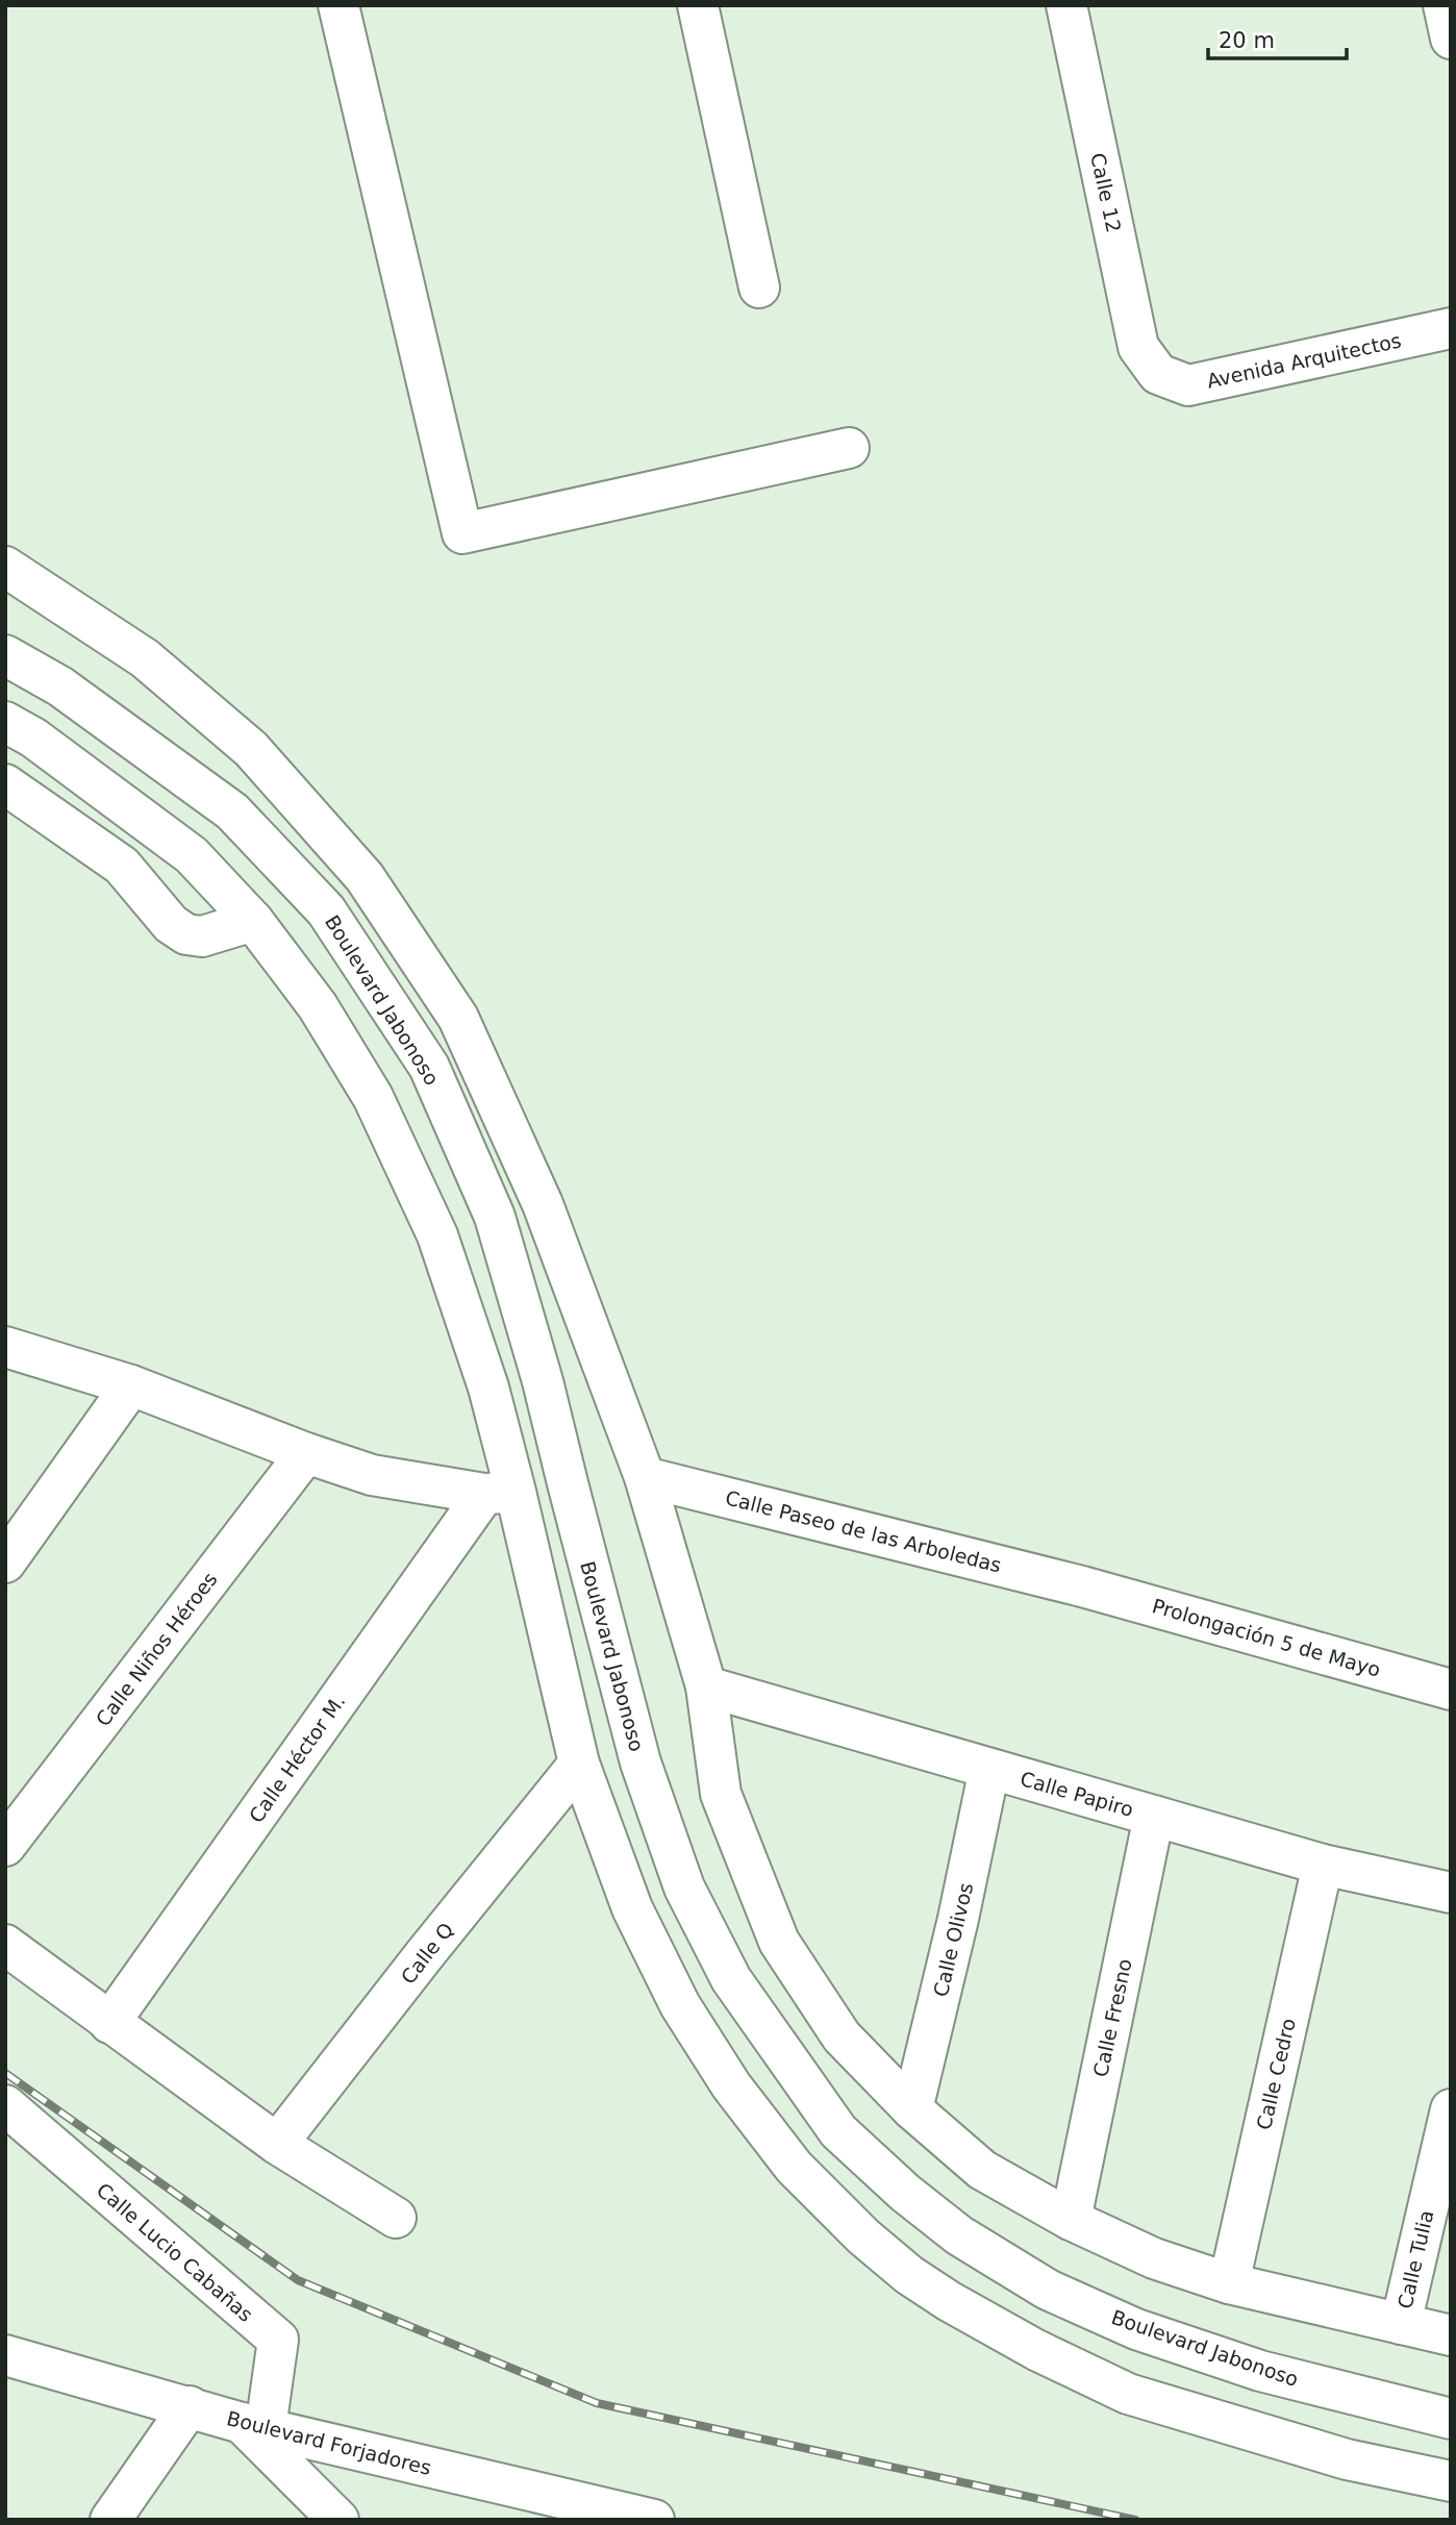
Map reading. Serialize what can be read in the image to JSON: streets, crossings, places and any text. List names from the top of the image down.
{
  "streets": {
    "street": [
      "Calle 12",
      "Avenida Arquitectos",
      "Boulevard Jabonoso",
      "Calle Paseo de las Arboledas",
      "Prolongación 5 de Mayo",
      "Calle Niños Héroes",
      "Calle Héctor M.",
      "Calle Papiro",
      "Calle Olivos",
      "Calle Q",
      "Calle Fresno",
      "Calle Cedro",
      "Calle Lucio Cabañas",
      "Calle Tulia",
      "Boulevard Forjadores"
    ]
  },
  "crossings": [
    ["Calle 12", "Avenida Arquitectos"],
    ["Calle Paseo de las Arboledas", "Prolongación 5 de Mayo"],
    ["Calle Papiro", "Calle Olivos"],
    ["Calle Papiro", "Calle Fresno"],
    ["Calle Papiro", "Calle Cedro"],
    ["Calle Lucio Cabañas", "Boulevard Forjadores"]
  ],
  "scale_bar": "20 m"
}
